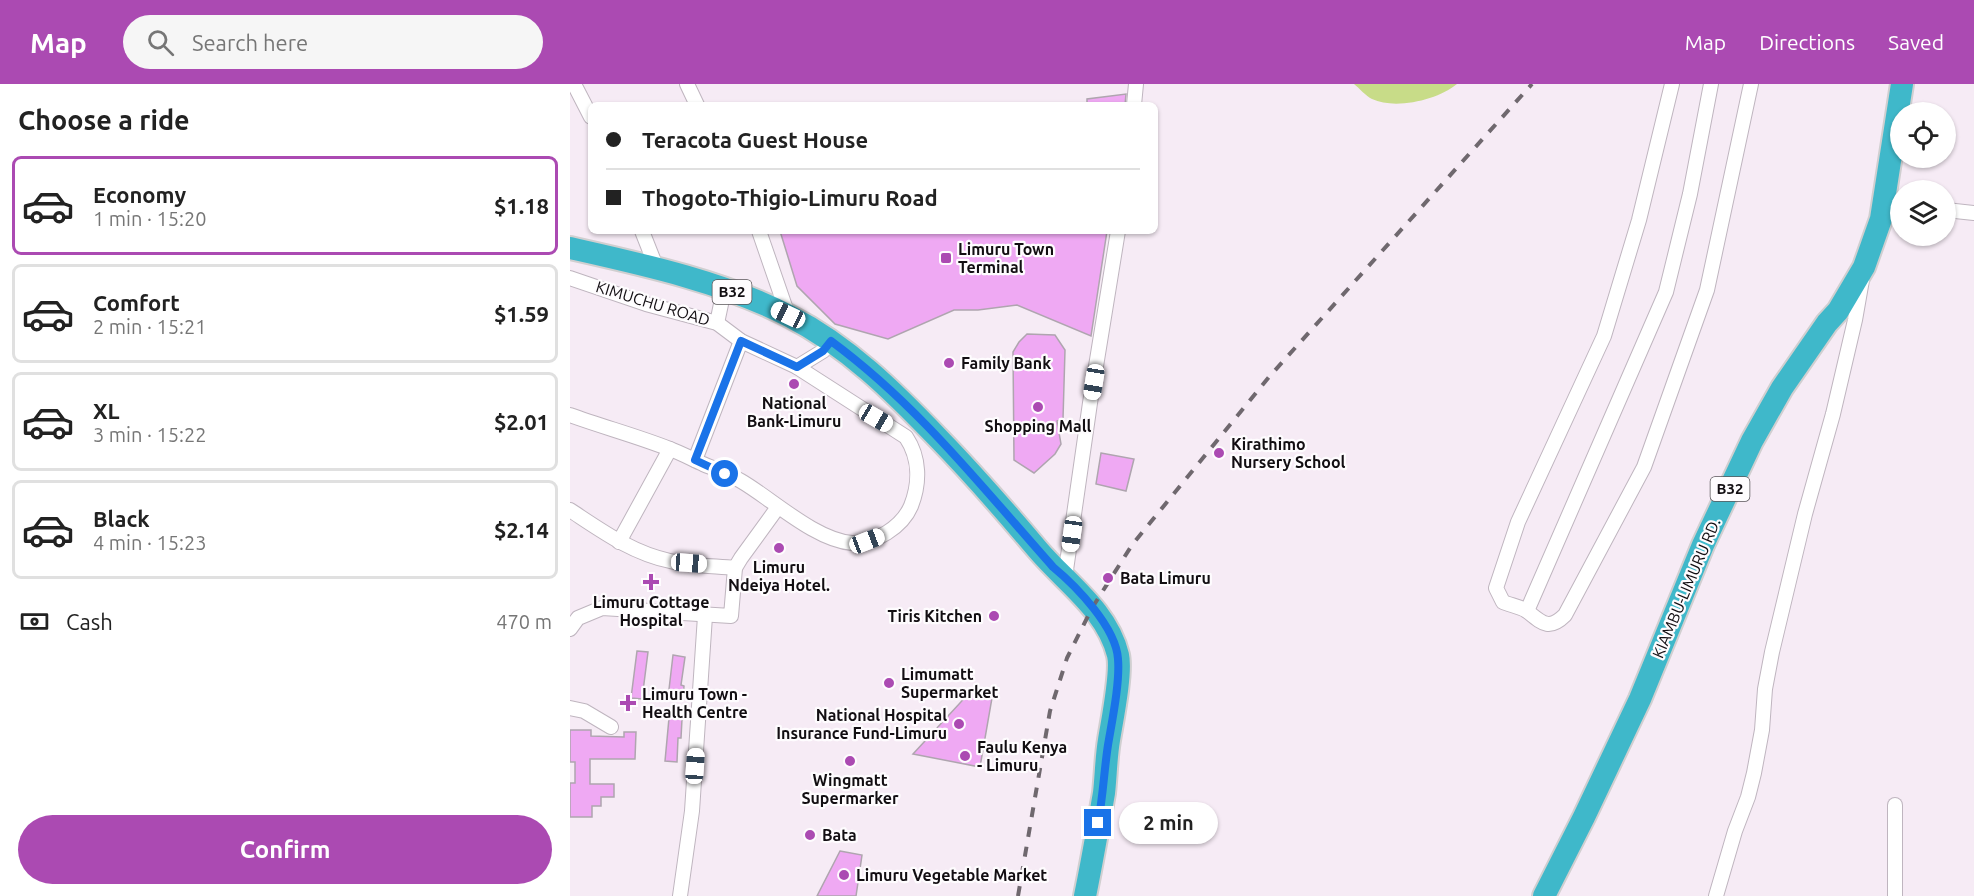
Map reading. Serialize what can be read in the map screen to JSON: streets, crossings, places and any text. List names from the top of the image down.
{
  "streets": {
    "highway": ["B32", "KIAMBU-LIMURU RD."],
    "street": ["KIMUCHU ROAD"]
  },
  "places": {
    "transit": ["Limuru Town Terminal"],
    "other": [
      "Family Bank",
      "National Bank-Limuru",
      "Shopping Mall",
      "Kirathimo Nursery School",
      "Limuru Ndeiya Hotel.",
      "Bata Limuru",
      "Tiris Kitchen",
      "Limumatt Supermarket",
      "National Hospital Insurance Fund-Limuru",
      "Faulu Kenya - Limuru",
      "Wingmatt Supermarker",
      "Bata",
      "Limuru Vegetable Market"
    ],
    "health": ["Limuru Cottage Hospital", "Limuru Town - Health Centre"]
  },
  "page": {
    "header": "Map",
    "search": "Search here",
    "nav": ["Map", "Directions", "Saved"],
    "heading": "Choose a ride",
    "banner": ["Teracota Guest House", "Thogoto-Thigio-Limuru Road"],
    "list": [
      {
        "name": "Economy",
        "note": "1 min · 15:20",
        "value": "$1.18"
      },
      {
        "name": "Comfort",
        "note": "2 min · 15:21",
        "value": "$1.59"
      },
      {
        "name": "XL",
        "note": "3 min · 15:22",
        "value": "$2.01"
      },
      {
        "name": "Black",
        "note": "4 min · 15:23",
        "value": "$2.14"
      }
    ],
    "pay": ["Cash", "470 m"],
    "bubble": "2 min",
    "buttons": "Confirm"
  }
}
